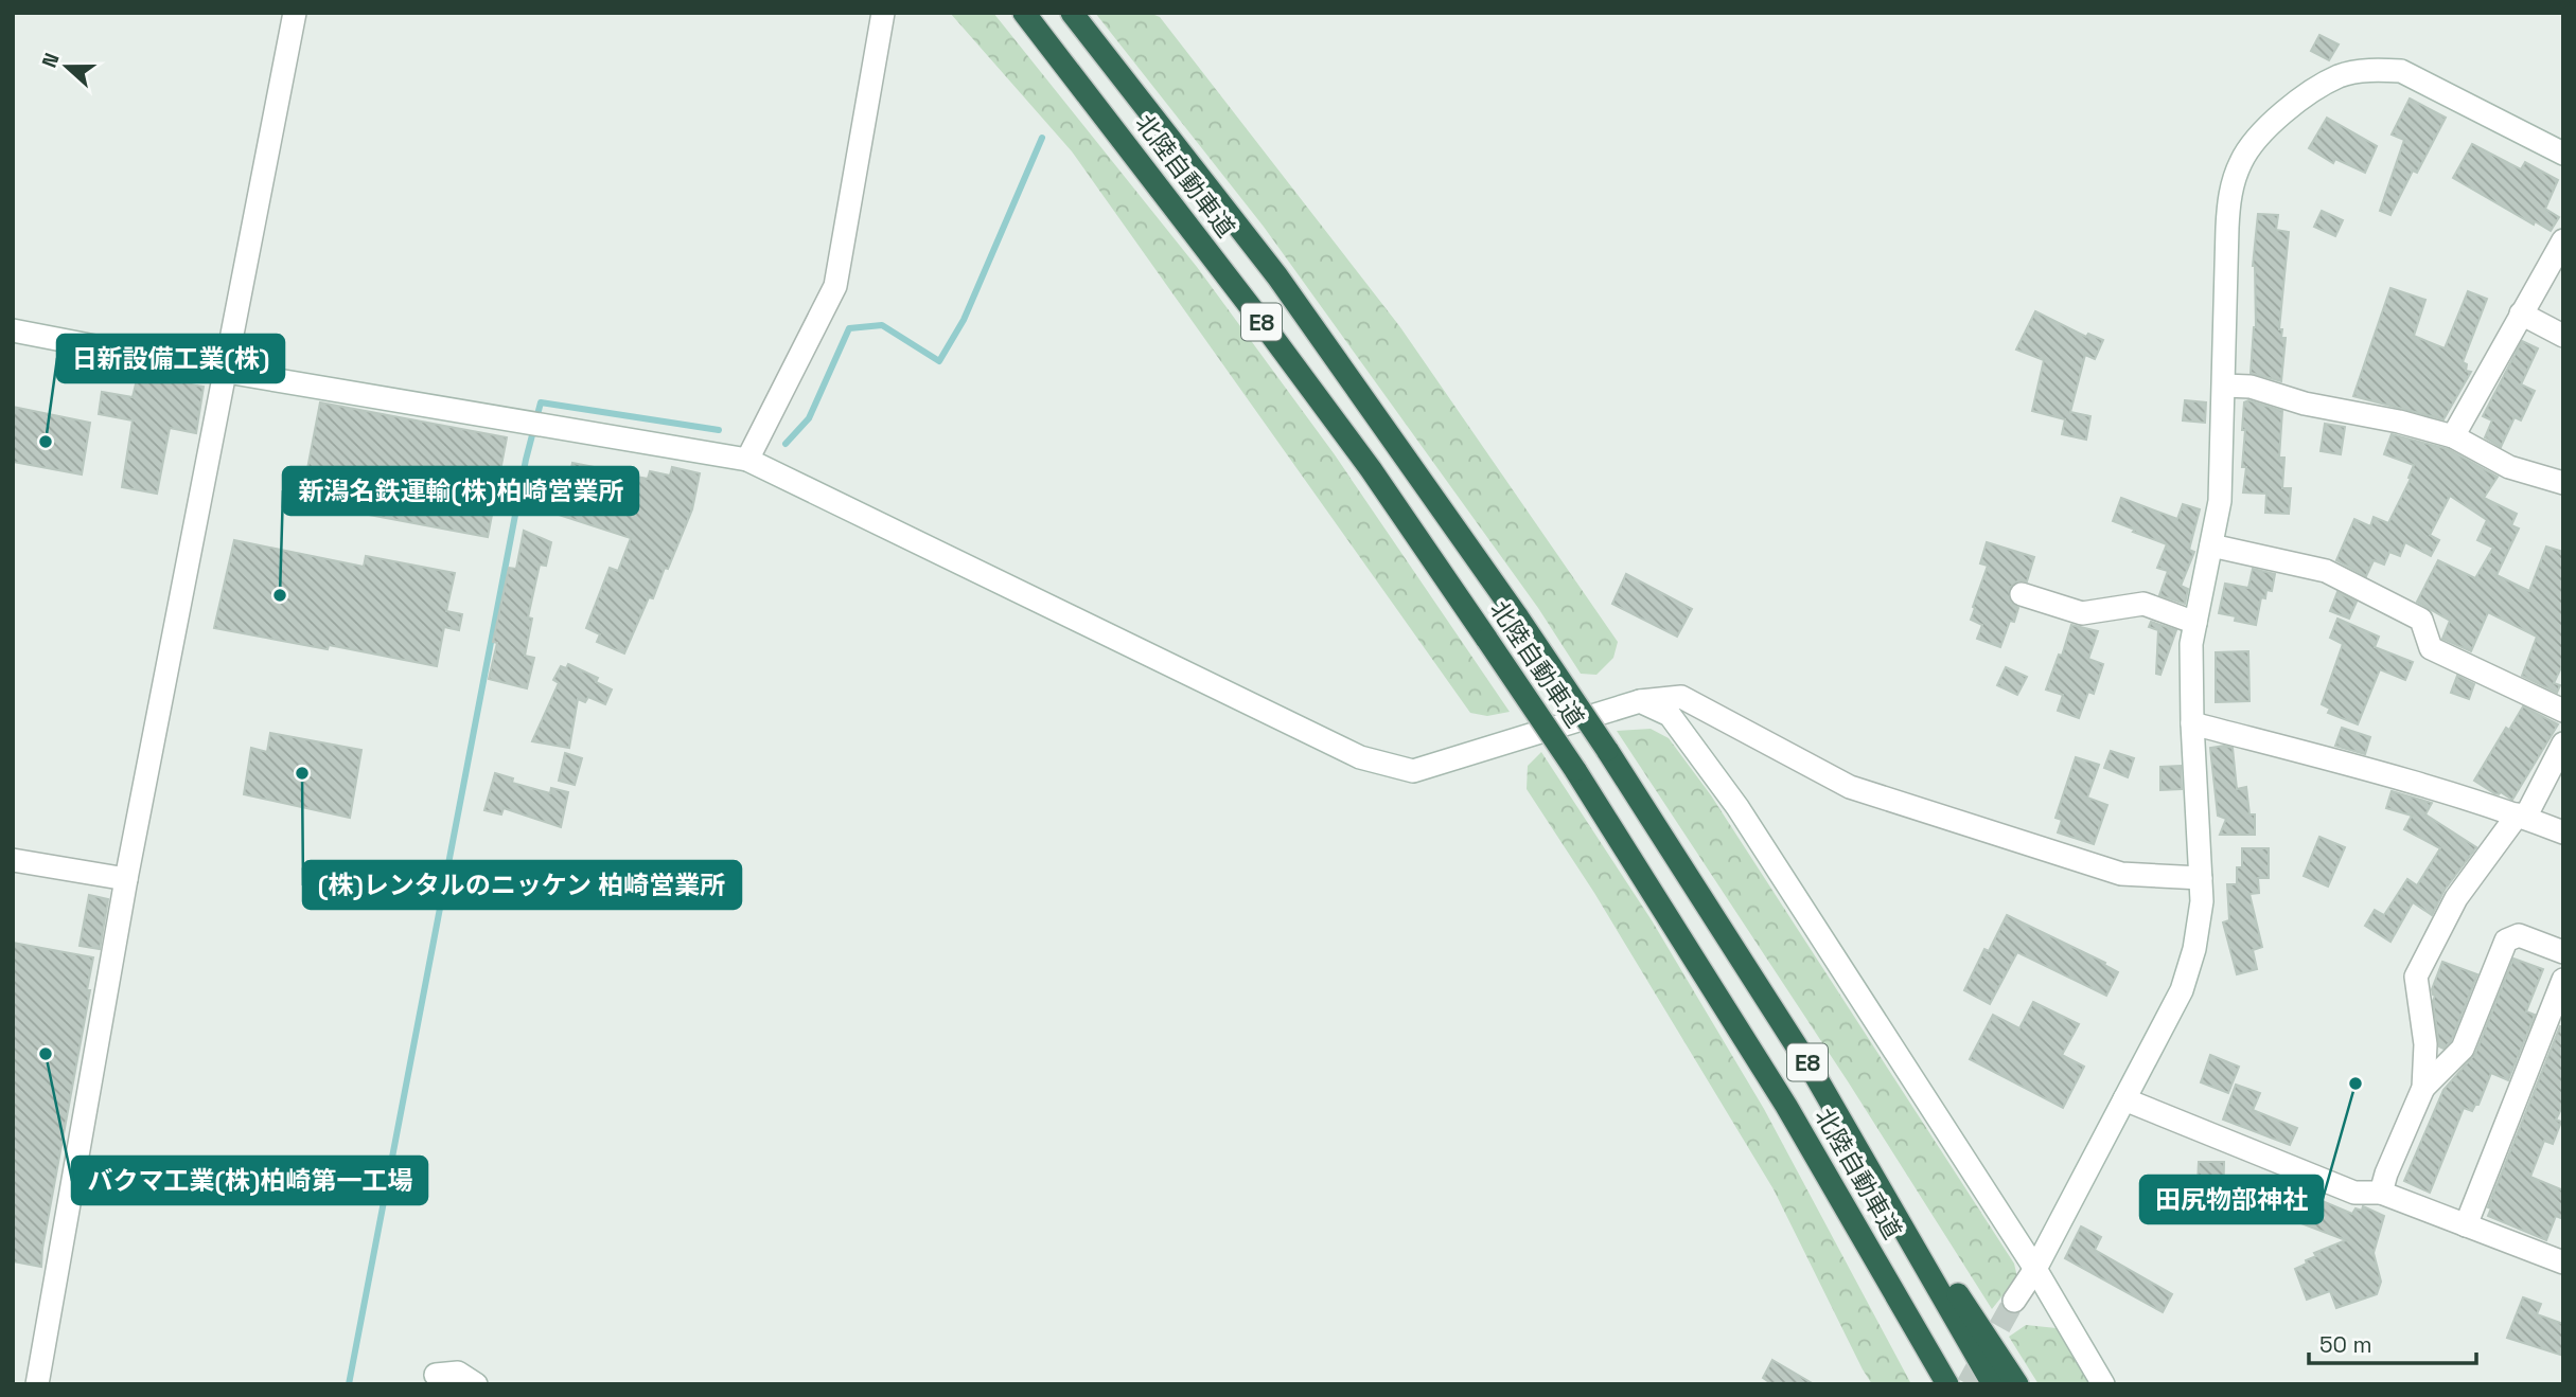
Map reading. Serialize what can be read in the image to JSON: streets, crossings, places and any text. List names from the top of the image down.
{
  "streets": {
    "highway": ["北陸自動車道", "E8"]
  },
  "places": [
    "日新設備工業(株)",
    "新潟名鉄運輸(株)柏崎営業所",
    "(株)レンタルのニッケン 柏崎営業所",
    "バクマ工業(株)柏崎第一工場",
    "田尻物部神社"
  ],
  "scale_bar": "50 m",
  "north": "left"
}
